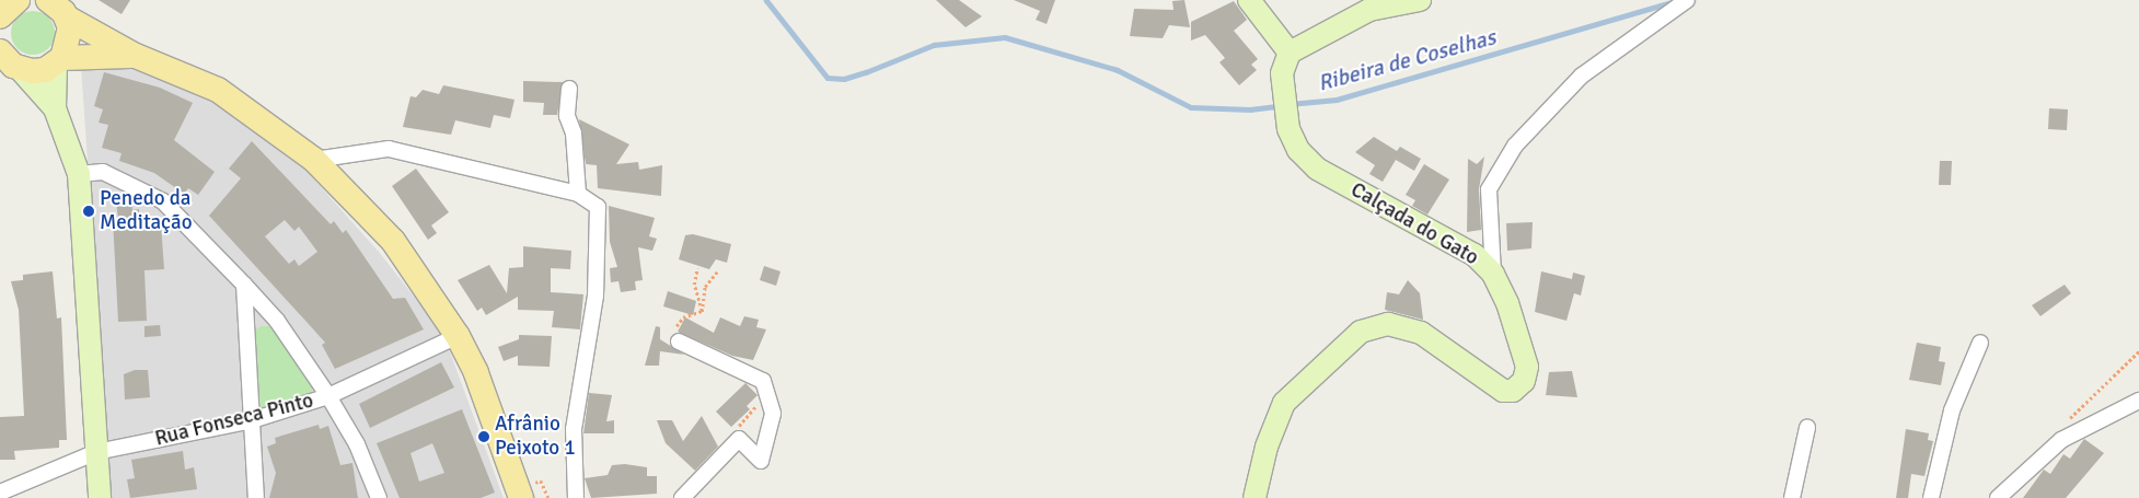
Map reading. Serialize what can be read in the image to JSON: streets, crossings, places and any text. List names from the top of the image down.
{
  "streets": {
    "street": ["Calçada do Gato", "Rua Fonseca Pinto"]
  },
  "water": ["Ribeira de Coselhas"],
  "places": ["Penedo da Meditação", "Afrânio Peixoto 1"]
}
